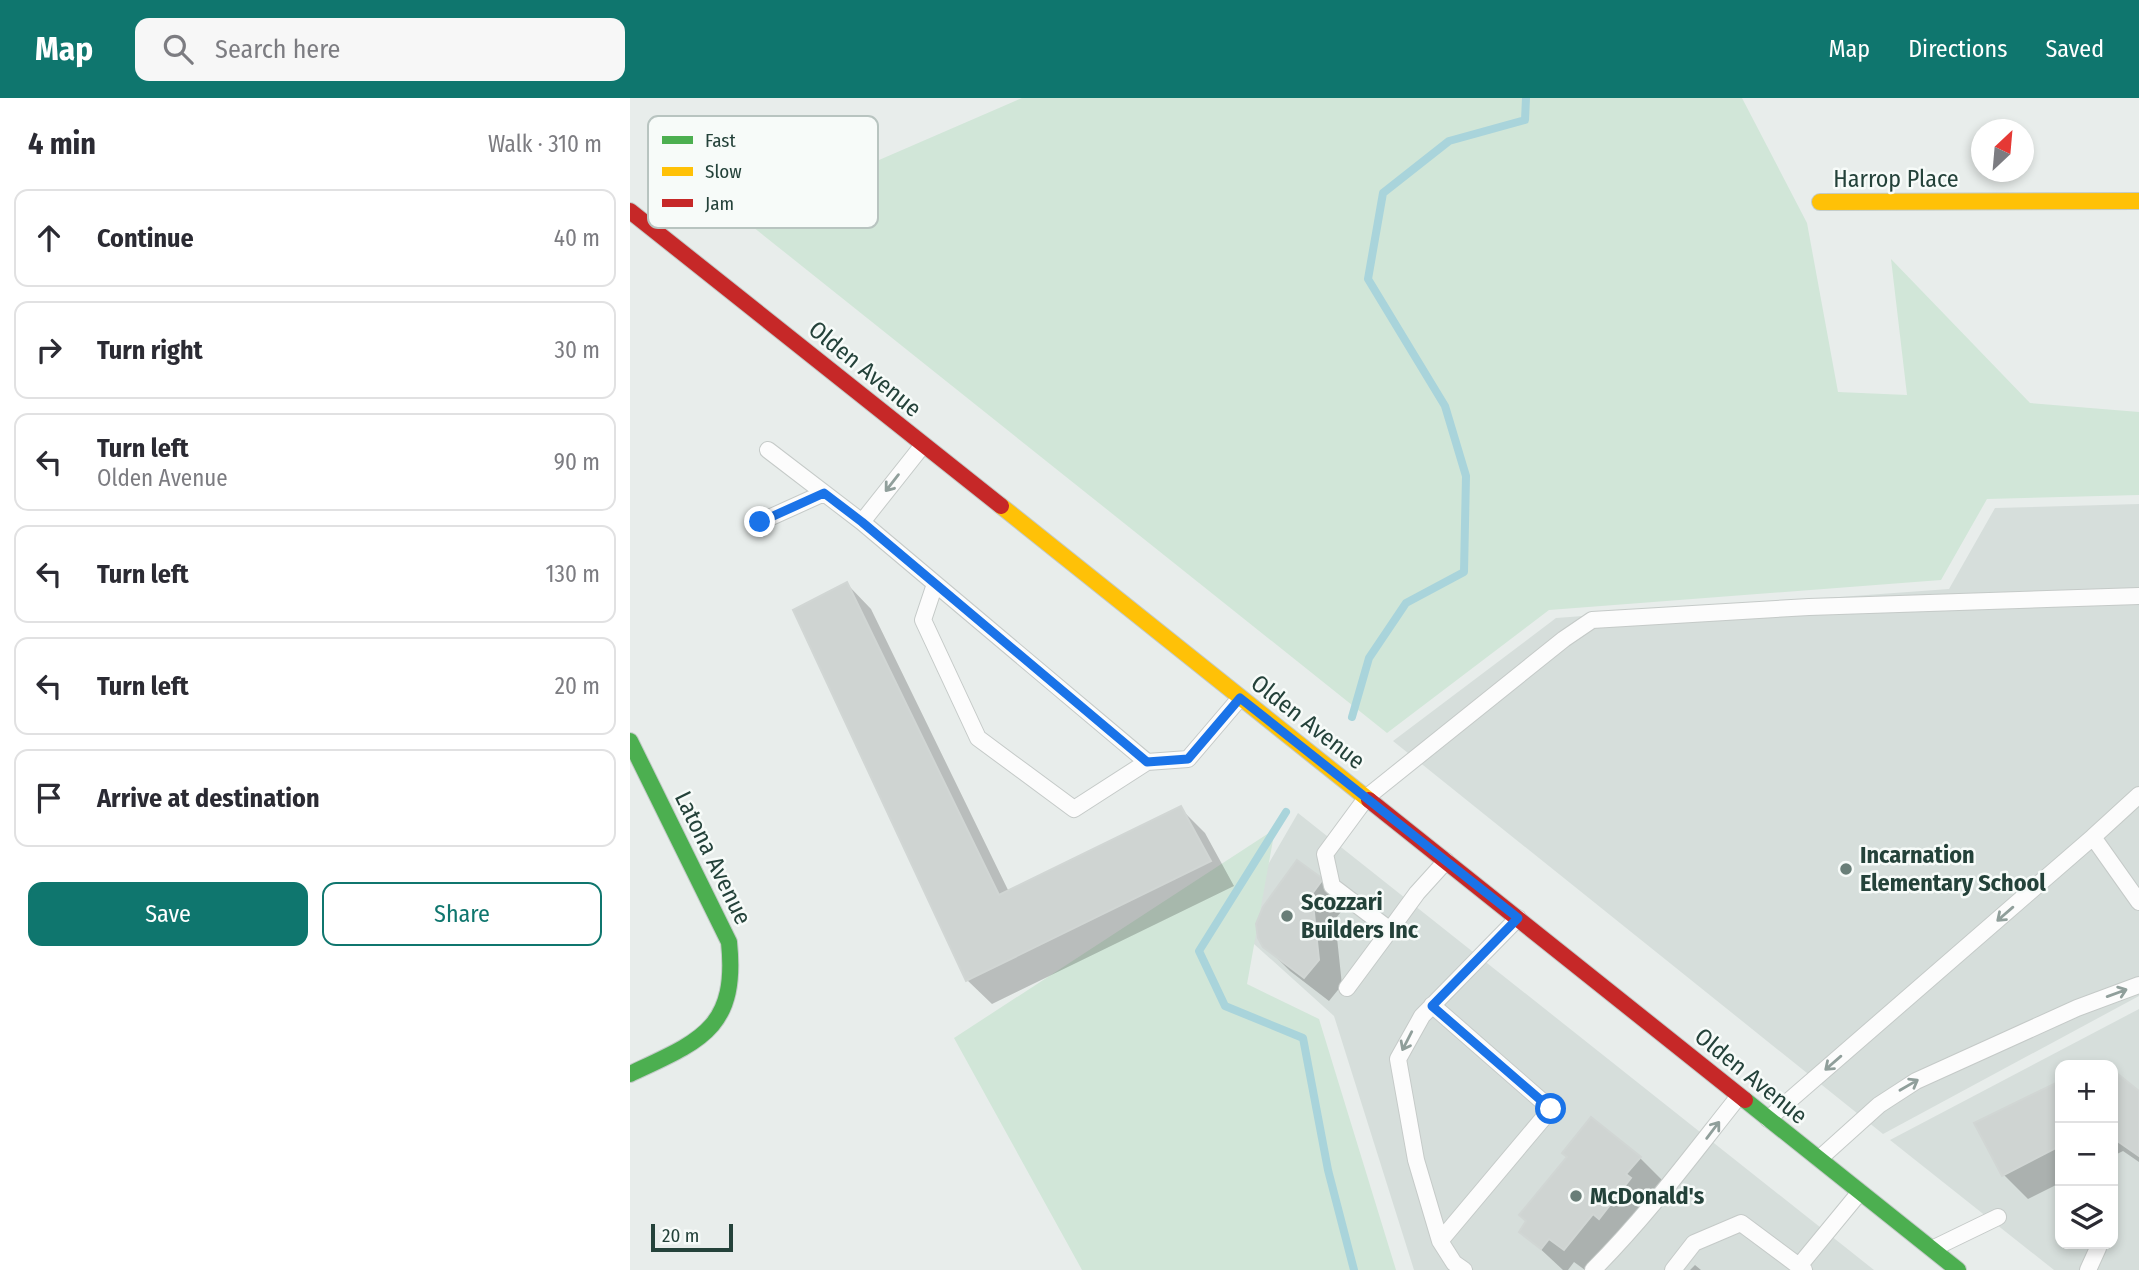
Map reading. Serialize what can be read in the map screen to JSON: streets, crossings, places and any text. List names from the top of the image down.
{
  "streets": {
    "main road": ["Harrop Place", "Olden Avenue", "Latona Avenue"]
  },
  "places": ["Incarnation Elementary School", "Scozzari Builders Inc", "McDonald's"],
  "legend": ["Fast", "Slow", "Jam"],
  "scale_bar": "20 m",
  "north": "top right",
  "page": {
    "header": "Map",
    "search": "Search here",
    "nav": ["Map", "Directions", "Saved"],
    "heading": ["4 min", "Walk · 310 m"],
    "list": [
      ["Continue", "40 m"],
      ["Turn right", "30 m"],
      ["Turn left", "Olden Avenue", "90 m"],
      ["Turn left", "130 m"],
      ["Turn left", "20 m"],
      "Arrive at destination"
    ],
    "buttons": ["Save", "Share"],
    "map_buttons": ["+", "−"],
    "scale": "20 m"
  }
}
